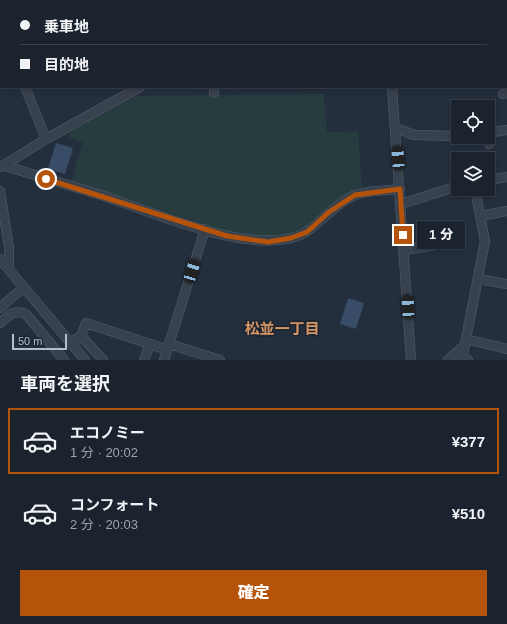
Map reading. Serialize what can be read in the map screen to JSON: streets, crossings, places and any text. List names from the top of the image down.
{
  "districts": ["松並一丁目"],
  "scale_bar": "50 m",
  "page": {
    "banner": ["乗車地", "目的地"],
    "bubble": "1 分",
    "scale": "50 m",
    "heading": "車両を選択",
    "list": [
      {
        "name": "エコノミー",
        "note": "1 分 · 20:02",
        "value": "¥377"
      },
      {
        "name": "コンフォート",
        "note": "2 分 · 20:03",
        "value": "¥510"
      }
    ],
    "buttons": "確定"
  }
}
